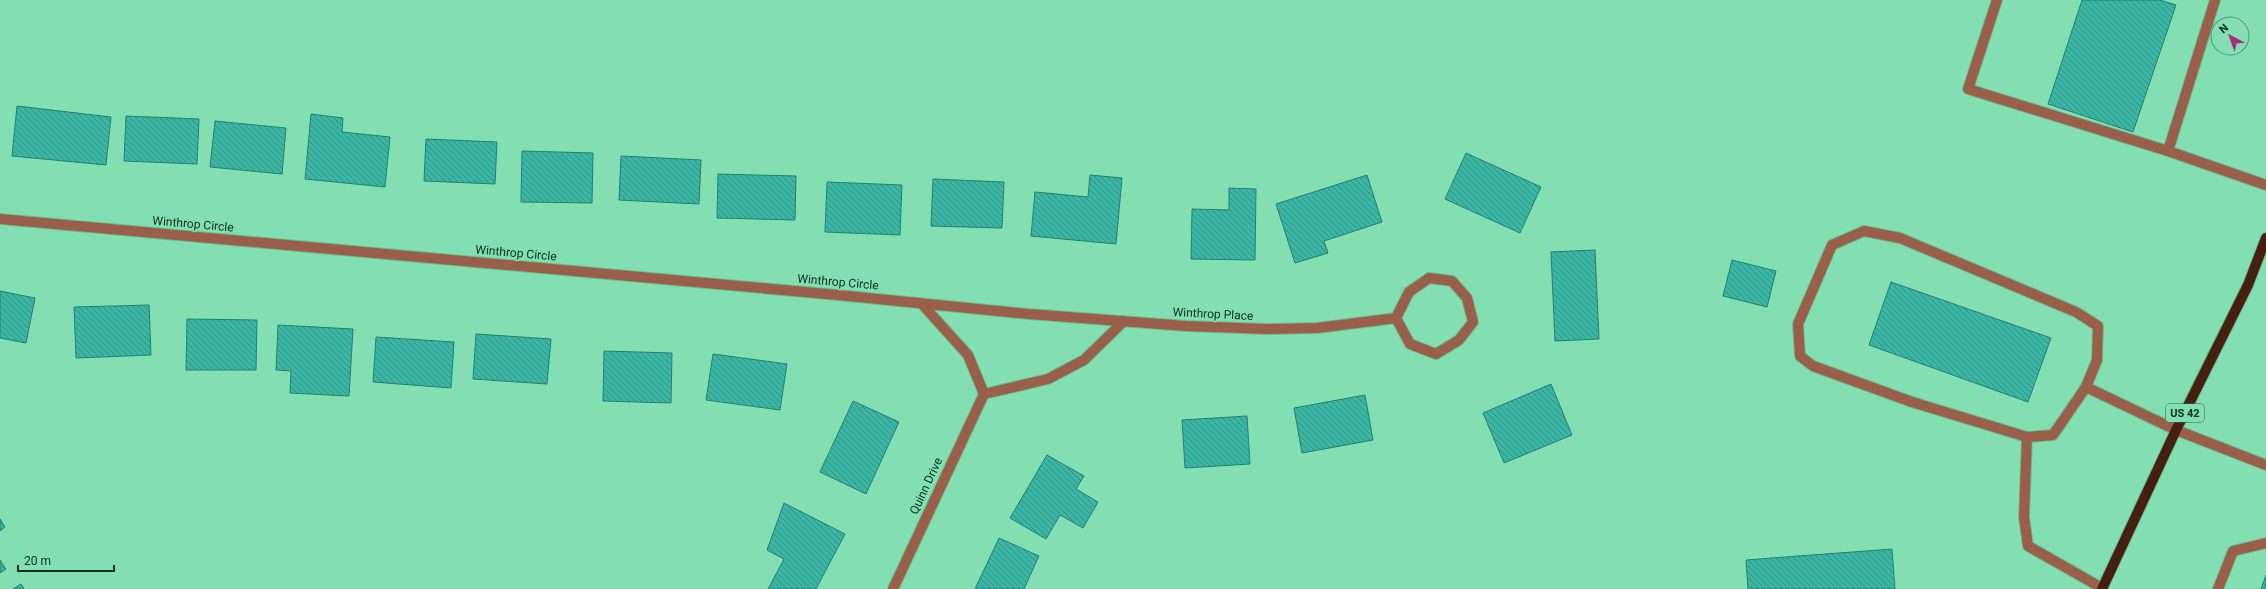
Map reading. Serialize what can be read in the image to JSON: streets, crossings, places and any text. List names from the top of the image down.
{
  "streets": {
    "main road": ["US 42"],
    "street": ["Winthrop Circle", "Winthrop Place", "Quinn Drive"]
  },
  "crossings": [
    ["Winthrop Circle", "Winthrop Place"]
  ],
  "scale_bar": "20 m",
  "north": "top left"
}
